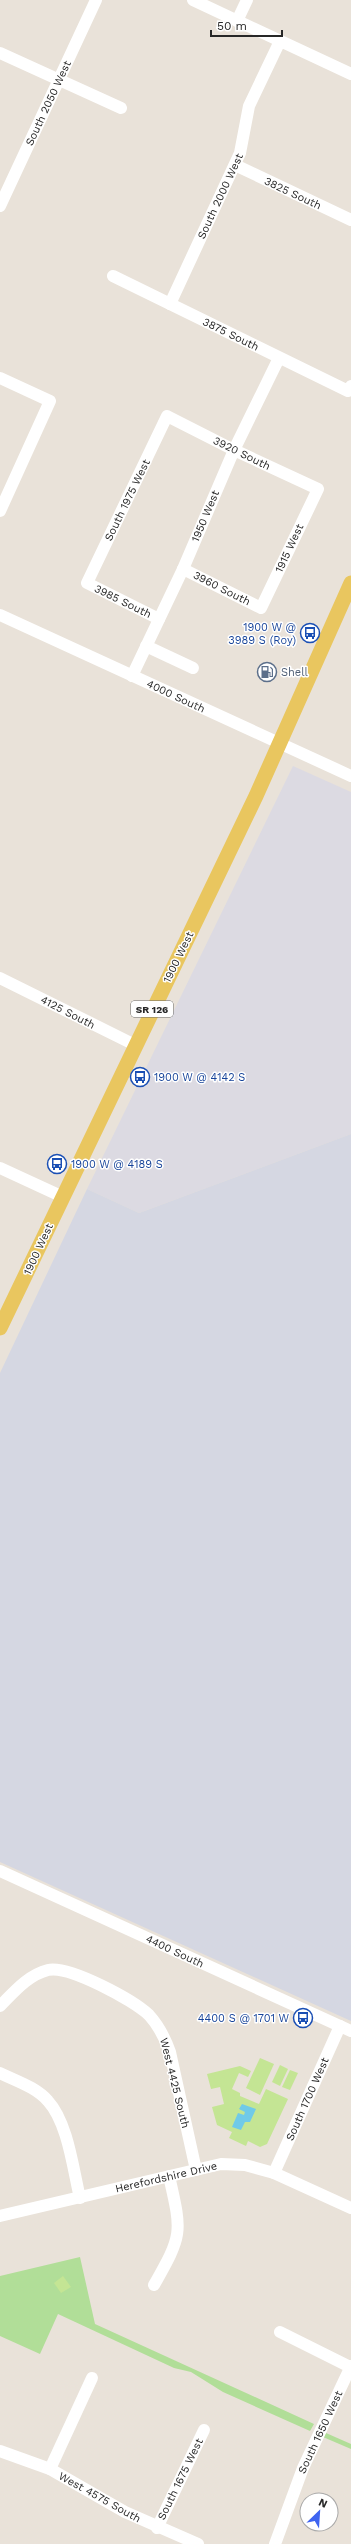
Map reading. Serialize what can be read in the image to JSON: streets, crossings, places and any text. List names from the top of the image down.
{
  "streets": {
    "main road": ["1900 West", "SR 126"],
    "street": [
      "South 2050 West",
      "3825 South",
      "South 2000 West",
      "3875 South",
      "3920 South",
      "South 1975 West",
      "1950 West",
      "1915 West",
      "3960 South",
      "3985 South",
      "4000 South",
      "4125 South",
      "4400 South",
      "West 4425 South",
      "South 1700 West",
      "Herefordshire Drive",
      "South 1650 West",
      "South 1675 West",
      "West 4575 South"
    ]
  },
  "crossings": [
    ["3825 South", "South 2000 West"],
    ["South 2000 West", "3875 South"],
    ["3875 South", "1950 West"],
    ["3920 South", "South 1975 West"],
    ["3920 South", "1950 West"],
    ["3920 South", "1915 West"],
    ["South 1975 West", "3985 South"],
    ["1950 West", "3960 South"],
    ["1950 West", "3985 South"],
    ["1950 West", "4000 South"],
    ["1915 West", "3960 South"],
    ["4000 South", "1900 West"],
    ["1900 West", "4125 South"],
    ["4400 South", "South 1700 West"],
    ["West 4425 South", "Herefordshire Drive"],
    ["South 1700 West", "Herefordshire Drive"],
    ["South 1675 West", "West 4575 South"]
  ],
  "places": {
    "bus stop": [
      "1900 W @ 3989 S (Roy)",
      "1900 W @ 4142 S",
      "1900 W @ 4189 S",
      "4400 S @ 1701 W"
    ],
    "fuel station": ["Shell"]
  },
  "scale_bar": "50 m",
  "north": "top right"
}
